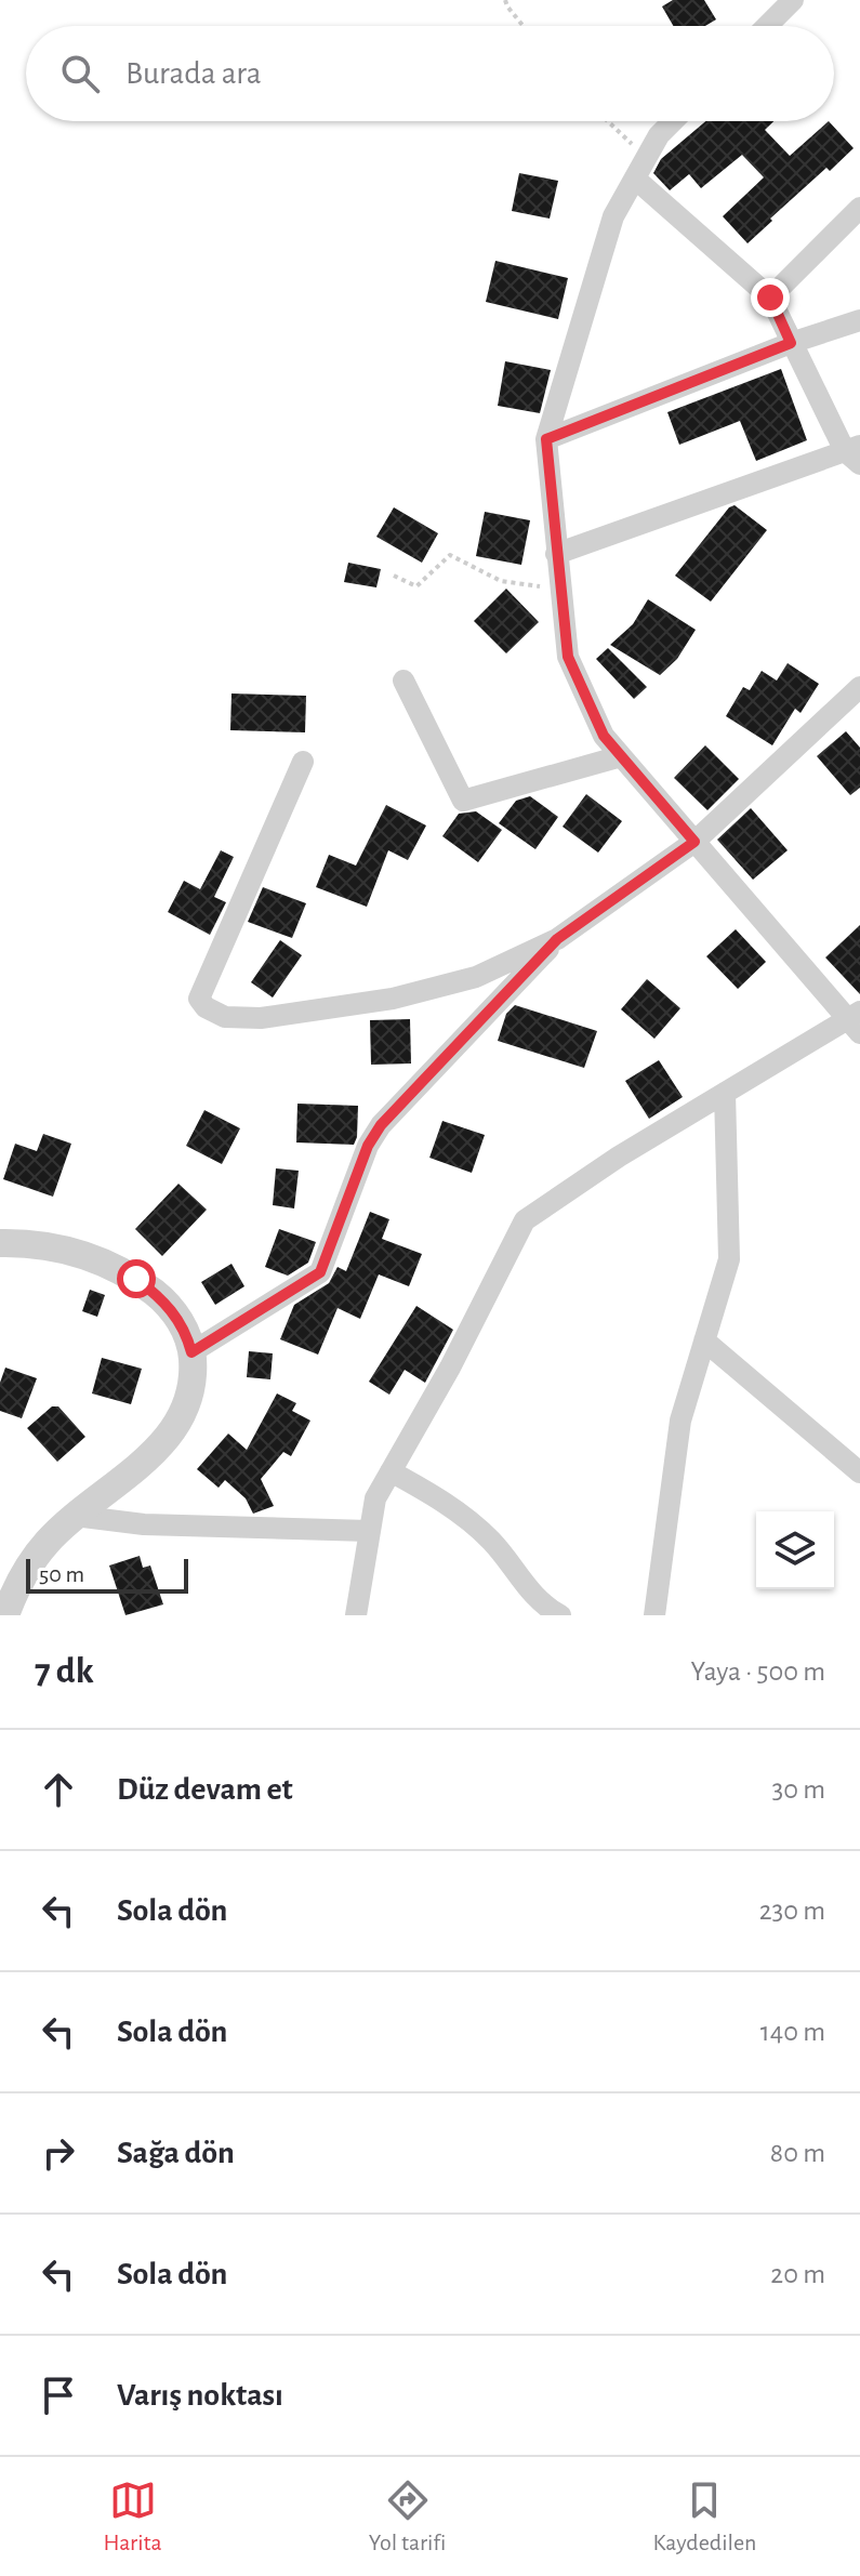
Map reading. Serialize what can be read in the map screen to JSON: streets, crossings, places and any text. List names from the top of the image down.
{
  "scale_bar": "50 m",
  "page": {
    "search": "Burada ara",
    "scale": "50 m",
    "heading": ["7 dk", "Yaya · 500 m"],
    "list": [
      ["Düz devam et", "30 m"],
      ["Sola dön", "230 m"],
      ["Sola dön", "140 m"],
      ["Sağa dön", "80 m"],
      ["Sola dön", "20 m"],
      "Varış noktası"
    ],
    "nav": ["Harita", "Yol tarifi", "Kaydedilen"]
  }
}
